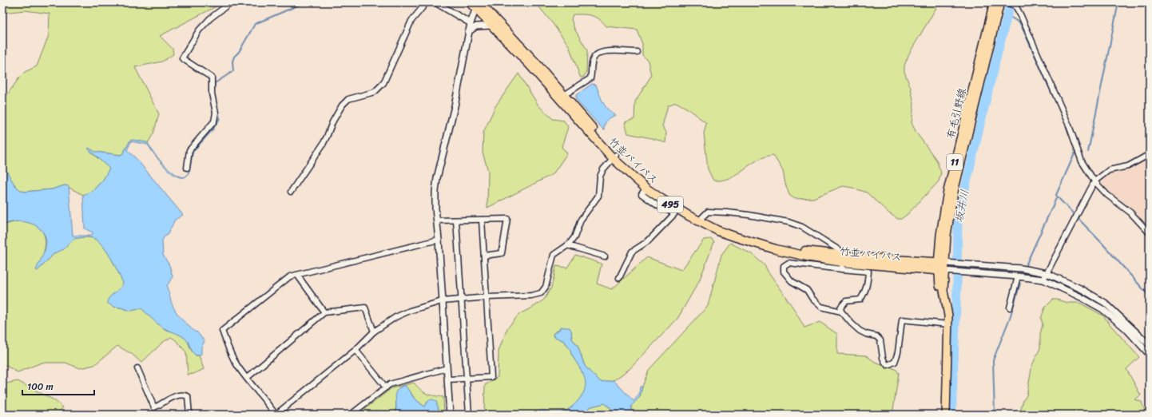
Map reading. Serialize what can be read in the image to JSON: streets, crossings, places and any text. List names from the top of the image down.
{
  "streets": {
    "highway": ["竹並バイパス", "495"],
    "main road": ["有毛引野線", "11"]
  },
  "crossings": [
    ["有毛引野線", "竹並バイパス"]
  ],
  "water": ["坂井川"],
  "scale_bar": "100 m"
}
